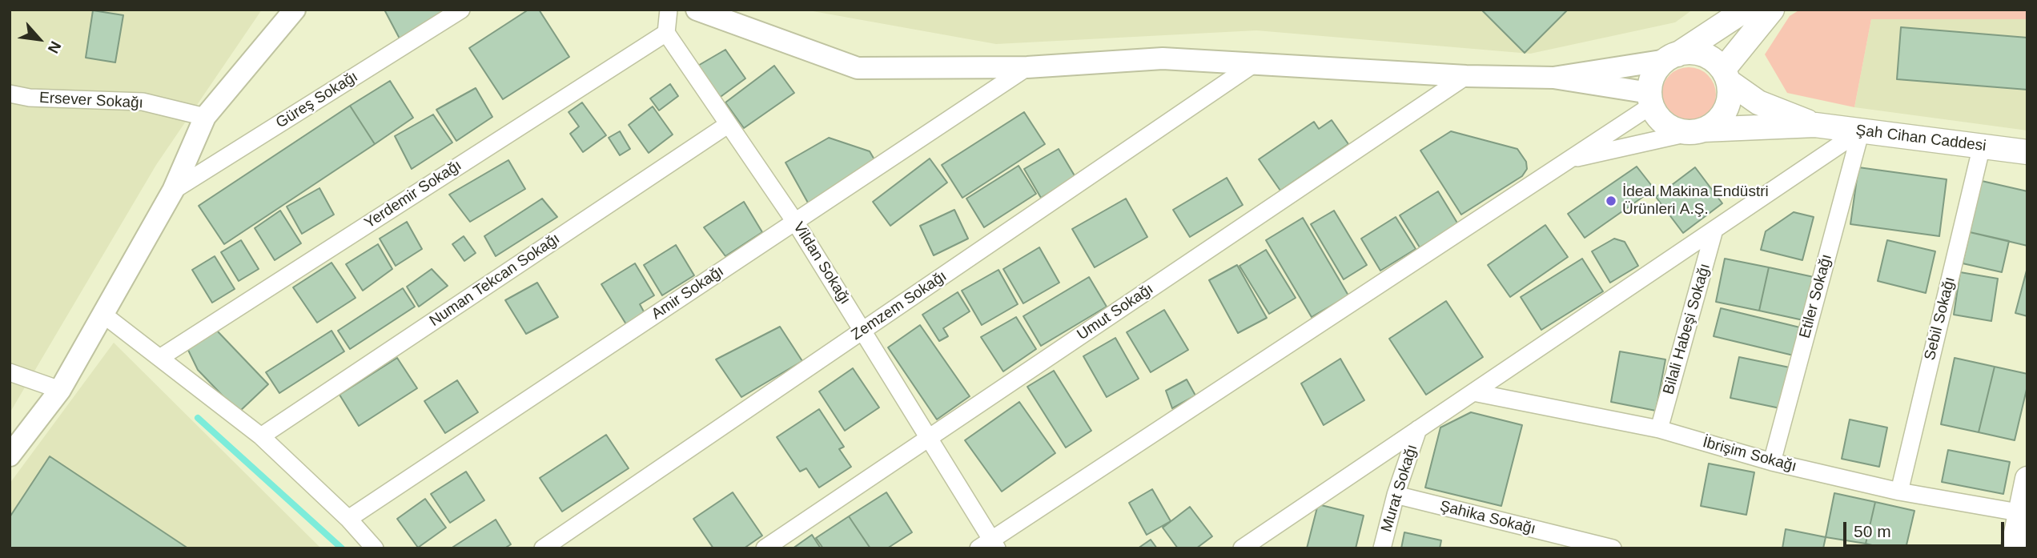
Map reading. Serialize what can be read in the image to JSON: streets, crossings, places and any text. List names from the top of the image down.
{
  "streets": {
    "main road": ["Şah Cihan Caddesi"],
    "street": [
      "Güreş Sokağı",
      "Ersever Sokağı",
      "Yerdemir Sokağı",
      "Vildan Sokağı",
      "Numan Tekcan Sokağı",
      "Amir Sokağı",
      "Etiler Sokağı",
      "Zemzem Sokağı",
      "Umut Sokağı",
      "Sebil Sokağı",
      "Bilali Habeşi Sokağı",
      "İbrişim Sokağı",
      "Murat Sokağı",
      "Şahika Sokağı"
    ]
  },
  "crossings": [
    ["Şah Cihan Caddesi", "Etiler Sokağı"],
    ["Şah Cihan Caddesi", "Sebil Sokağı"],
    ["Yerdemir Sokağı", "Vildan Sokağı"],
    ["Vildan Sokağı", "Numan Tekcan Sokağı"],
    ["Vildan Sokağı", "Amir Sokağı"],
    ["Vildan Sokağı", "Zemzem Sokağı"],
    ["Vildan Sokağı", "Umut Sokağı"],
    ["Etiler Sokağı", "İbrişim Sokağı"],
    ["Sebil Sokağı", "İbrişim Sokağı"],
    ["Bilali Habeşi Sokağı", "İbrişim Sokağı"],
    ["Murat Sokağı", "Şahika Sokağı"]
  ],
  "places": ["İdeal Makina Endüstri Ürünleri A.Ş."],
  "scale_bar": "50 m",
  "north": "bottom right"
}
